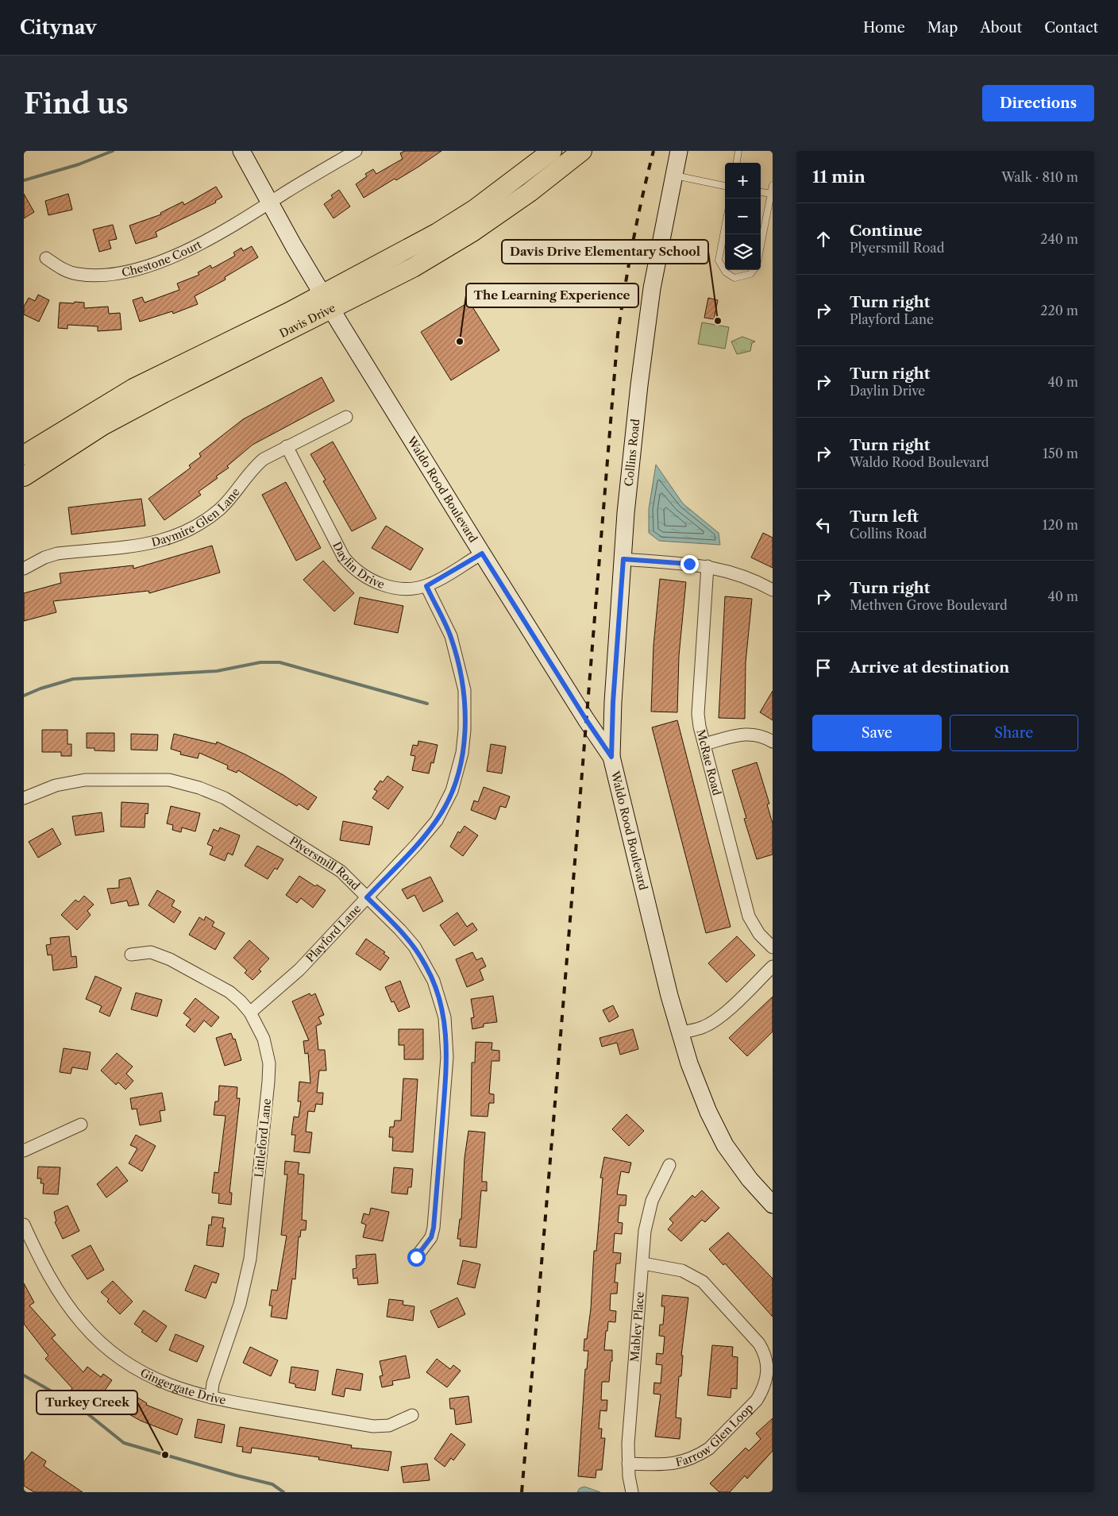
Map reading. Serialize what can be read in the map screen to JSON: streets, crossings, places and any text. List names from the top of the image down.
{
  "streets": {
    "main road": ["Davis Drive"],
    "street": [
      "Chestone Court",
      "Collins Road",
      "Waldo Rood Boulevard",
      "Daymire Glen Lane",
      "Daylin Drive",
      "McRae Road",
      "Plyersmill Road",
      "Playford Lane",
      "Littleford Lane",
      "Mabley Place",
      "Gingergate Drive",
      "Farrow Glen Loop"
    ]
  },
  "crossings": [
    ["Chestone Court", "Waldo Rood Boulevard"],
    ["Davis Drive", "Waldo Rood Boulevard"],
    ["Collins Road", "Waldo Rood Boulevard"],
    ["Waldo Rood Boulevard", "Daylin Drive"],
    ["Daymire Glen Lane", "Daylin Drive"],
    ["Daylin Drive", "Playford Lane"],
    ["Plyersmill Road", "Playford Lane"],
    ["Playford Lane", "Littleford Lane"],
    ["Littleford Lane", "Gingergate Drive"],
    ["Mabley Place", "Farrow Glen Loop"]
  ],
  "places": ["Davis Drive Elementary School", "The Learning Experience", "Turkey Creek"],
  "page": {
    "header": "Citynav",
    "nav": [
      "Home",
      "Map",
      "About",
      "Contact"
    ],
    "buttons": [
      "Directions",
      ["Save", "Share"]
    ],
    "title": "Find us",
    "heading": ["11 min", "Walk · 810 m"],
    "map_buttons": ["+", "−"],
    "list": [
      ["Continue", "Plyersmill Road", "240 m"],
      ["Turn right", "Playford Lane", "220 m"],
      ["Turn right", "Daylin Drive", "40 m"],
      ["Turn right", "Waldo Rood Boulevard", "150 m"],
      ["Turn left", "Collins Road", "120 m"],
      ["Turn right", "Methven Grove Boulevard", "40 m"],
      "Arrive at destination"
    ]
  }
}
